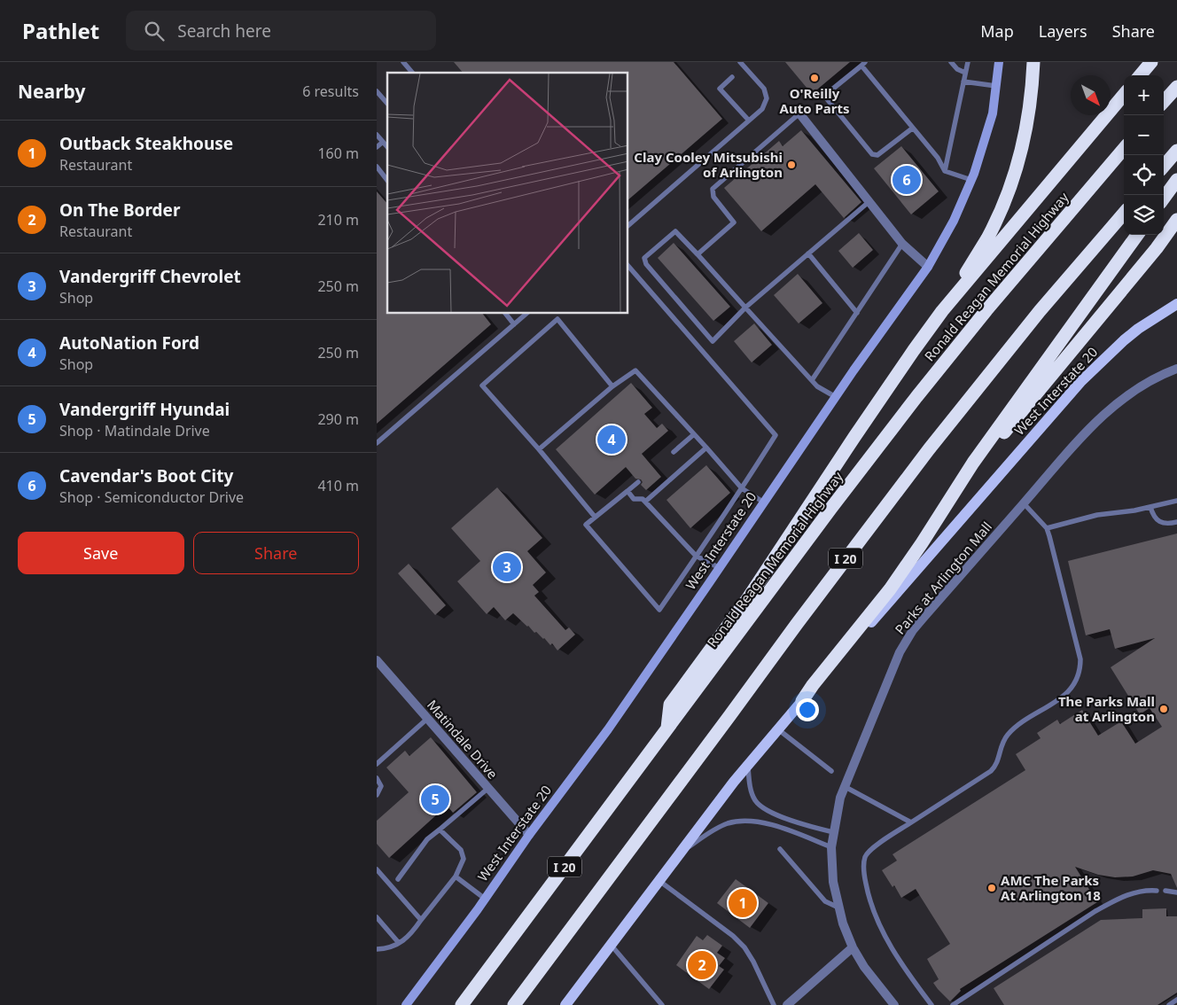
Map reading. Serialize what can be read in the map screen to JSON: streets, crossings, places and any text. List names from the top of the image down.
{
  "streets": {
    "highway": ["Ronald Reagan Memorial Highway", "I 20"],
    "main road": ["West Interstate 20"],
    "street": ["Parks at Arlington Mall", "Matindale Drive"]
  },
  "crossings": [
    ["West Interstate 20", "Matindale Drive"]
  ],
  "places": [
    "O'Reilly Auto Parts",
    "Clay Cooley Mitsubishi of Arlington",
    "The Parks Mall at Arlington",
    "AMC The Parks At Arlington 18"
  ],
  "north": "bottom right",
  "page": {
    "header": "Pathlet",
    "search": "Search here",
    "nav": ["Map", "Layers", "Share"],
    "heading": ["Nearby", "6 results"],
    "map_buttons": ["+", "−"],
    "list": [
      {
        "mark": "1",
        "name": "Outback Steakhouse",
        "note": "Restaurant",
        "value": "160 m"
      },
      {
        "mark": "2",
        "name": "On The Border",
        "note": "Restaurant",
        "value": "210 m"
      },
      {
        "mark": "3",
        "name": "Vandergriff Chevrolet",
        "note": "Shop",
        "value": "250 m"
      },
      {
        "mark": "4",
        "name": "AutoNation Ford",
        "note": "Shop",
        "value": "250 m"
      },
      {
        "mark": "5",
        "name": "Vandergriff Hyundai",
        "note": "Shop · Matindale Drive",
        "value": "290 m"
      },
      {
        "mark": "6",
        "name": "Cavendar's Boot City",
        "note": "Shop · Semiconductor Drive",
        "value": "410 m"
      }
    ],
    "pins": [
      "6",
      "4",
      "3",
      "5",
      "1",
      "2"
    ],
    "buttons": ["Save", "Share"]
  }
}
